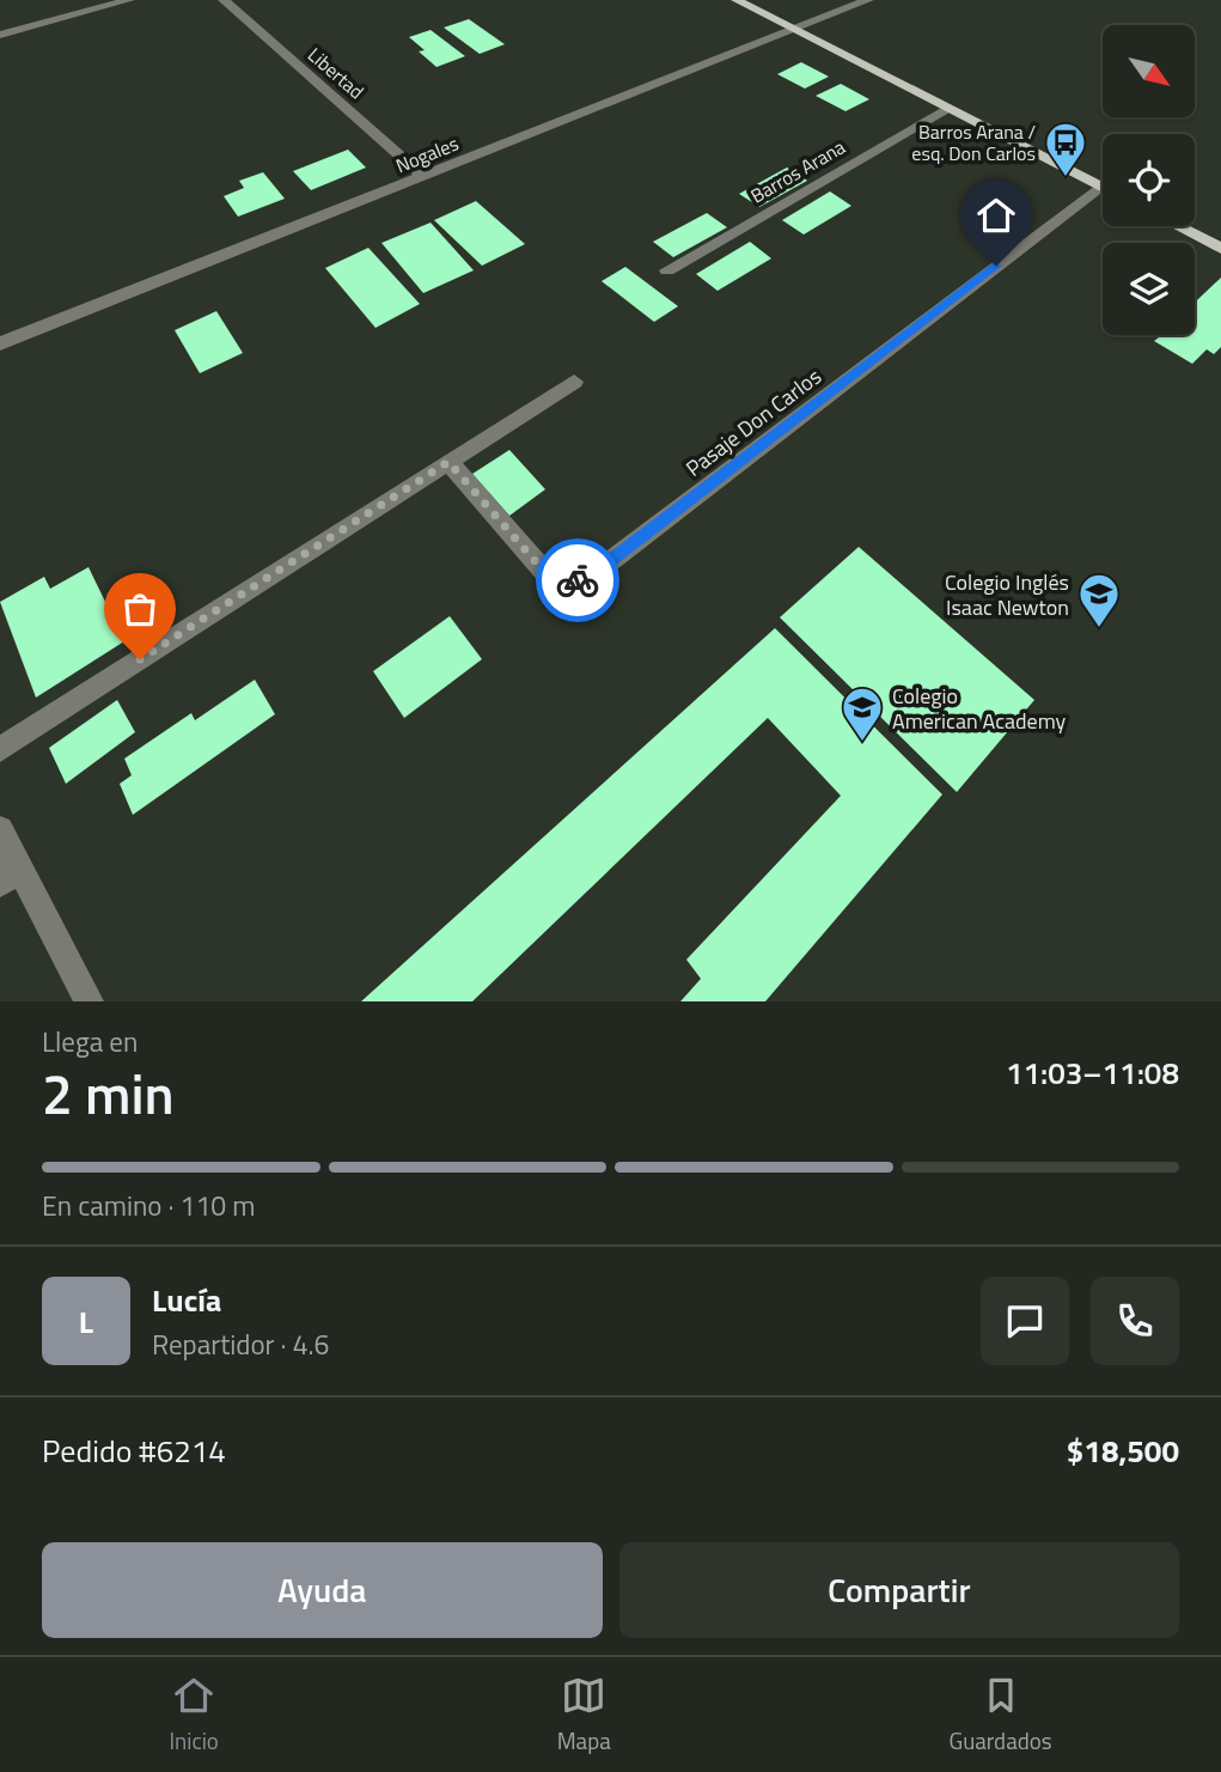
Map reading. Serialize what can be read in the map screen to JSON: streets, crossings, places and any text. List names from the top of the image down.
{
  "streets": {
    "street": [
      "Libertad",
      "Nogales",
      "Barros Arana",
      "Pasaje Don Carlos"
    ]
  },
  "crossings": [
    ["Libertad", "Nogales"]
  ],
  "places": {
    "bus stop": ["Barros Arana / esq. Don Carlos"],
    "school or university": ["Colegio Inglés Isaac Newton", "Colegio American Academy"]
  },
  "north": "bottom right",
  "page": {
    "heading": ["2 min", "Llega en", "11:03–11:08"],
    "panel": [
      "Lucía",
      "Repartidor · 4.6",
      "Pedido #6214",
      "$18,500"
    ],
    "bar": "En camino · 110 m",
    "round": "L",
    "buttons": ["Ayuda", "Compartir"],
    "tabs": ["Inicio", "Mapa", "Guardados"]
  }
}
